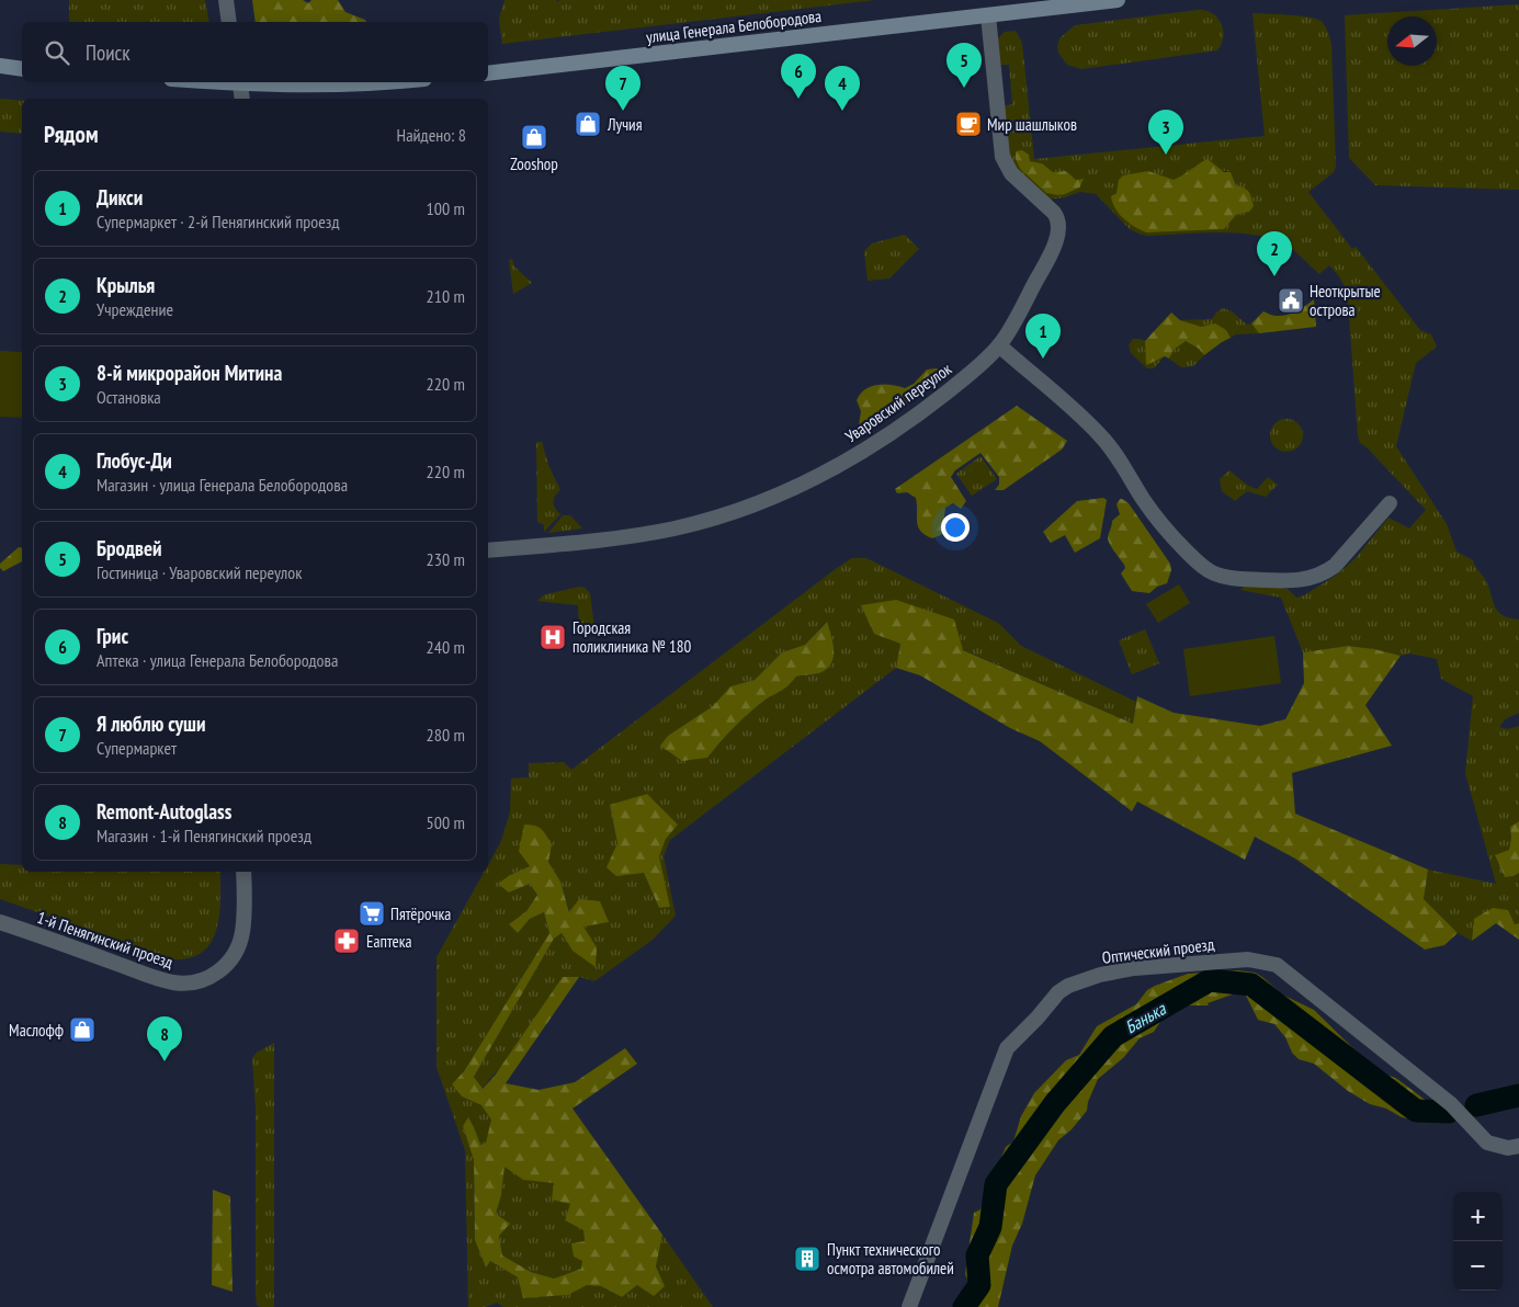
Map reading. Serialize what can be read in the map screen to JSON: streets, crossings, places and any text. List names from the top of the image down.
{
  "streets": {
    "main road": ["улица Генерала Белобородова"],
    "street": ["Уваровский переулок", "1-й Пенягинский проезд", "Оптический проезд"]
  },
  "crossings": [
    ["улица Генерала Белобородова", "Уваровский переулок"]
  ],
  "water": ["Банька"],
  "places": {
    "shop": ["Лучия", "Zooshop", "Маслофф"],
    "cafe": ["Мир шашлыков"],
    "public building": ["Неоткрытые острова"],
    "hospital": ["Городская поликлиника № 180"],
    "supermarket": ["Пятёрочка"],
    "pharmacy": ["Еаптека"],
    "building": ["Пункт технического осмотра автомобилей"]
  },
  "north": "left",
  "page": {
    "search": "Поиск",
    "pins": [
      "5",
      "6",
      "4",
      "7",
      "3",
      "2",
      "1",
      "8"
    ],
    "heading": ["Рядом", "Найдено: 8"],
    "list": [
      {
        "mark": "1",
        "name": "Дикси",
        "note": "Супермаркет · 2-й Пенягинский проезд",
        "value": "100 m"
      },
      {
        "mark": "2",
        "name": "Крылья",
        "note": "Учреждение",
        "value": "210 m"
      },
      {
        "mark": "3",
        "name": "8-й микрорайон Митина",
        "note": "Остановка",
        "value": "220 m"
      },
      {
        "mark": "4",
        "name": "Глобус-Ди",
        "note": "Магазин · улица Генерала Белобородова",
        "value": "220 m"
      },
      {
        "mark": "5",
        "name": "Бродвей",
        "note": "Гостиница · Уваровский переулок",
        "value": "230 m"
      },
      {
        "mark": "6",
        "name": "Грис",
        "note": "Аптека · улица Генерала Белобородова",
        "value": "240 m"
      },
      {
        "mark": "7",
        "name": "Я люблю суши",
        "note": "Супермаркет",
        "value": "280 m"
      },
      {
        "mark": "8",
        "name": "Remont-Autoglass",
        "note": "Магазин · 1-й Пенягинский проезд",
        "value": "500 m"
      }
    ],
    "map_buttons": ["+", "−"]
  }
}
